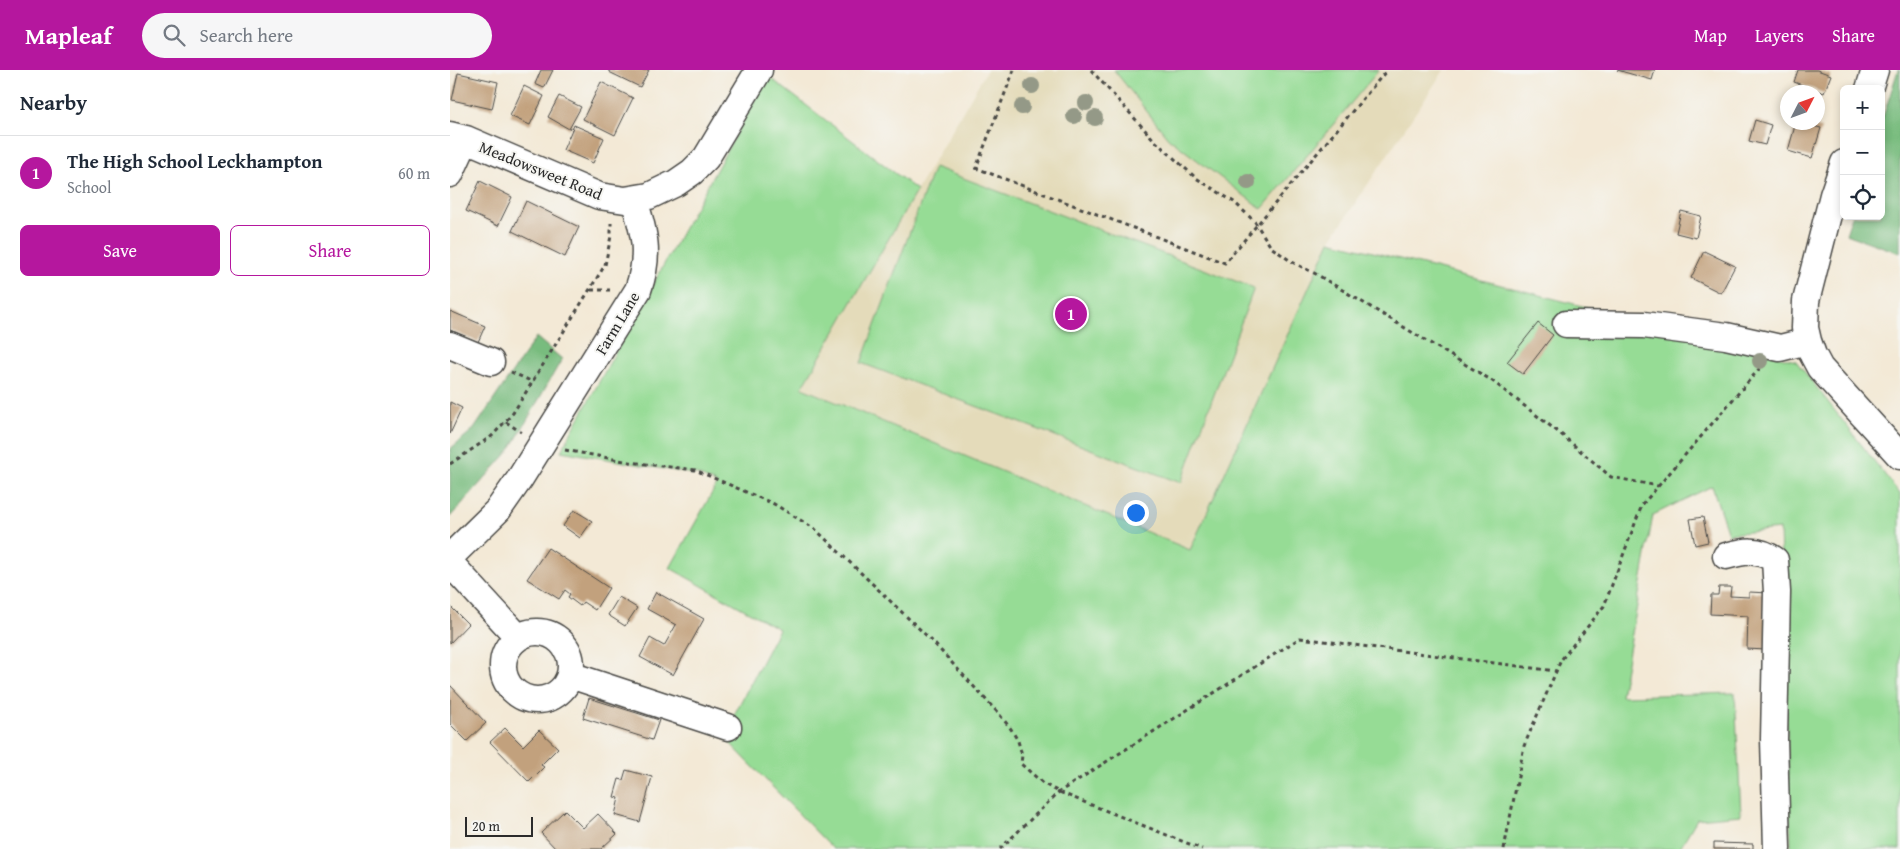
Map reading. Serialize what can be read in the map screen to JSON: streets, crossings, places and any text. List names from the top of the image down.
{
  "streets": {
    "street": ["Meadowsweet Road", "Farm Lane"]
  },
  "crossings": [
    ["Meadowsweet Road", "Farm Lane"]
  ],
  "scale_bar": "20 m",
  "north": "top right",
  "page": {
    "header": "Mapleaf",
    "search": "Search here",
    "nav": ["Map", "Layers", "Share"],
    "heading": "Nearby",
    "map_buttons": ["+", "−"],
    "list": [
      {
        "mark": "1",
        "name": "The High School Leckhampton",
        "note": "School",
        "value": "60 m"
      }
    ],
    "buttons": ["Save", "Share"],
    "pins": "1",
    "scale": "20 m"
  }
}
